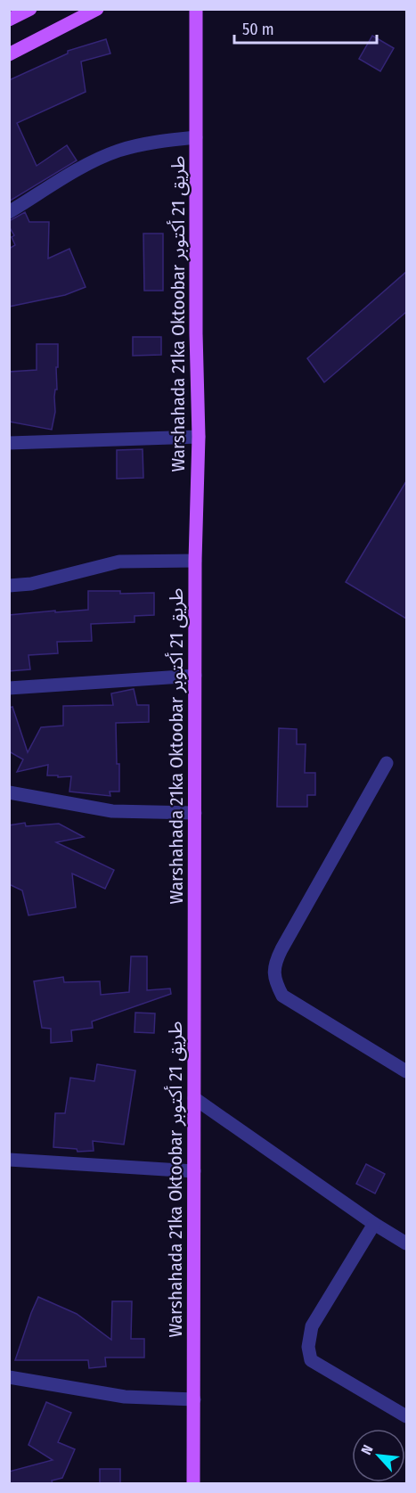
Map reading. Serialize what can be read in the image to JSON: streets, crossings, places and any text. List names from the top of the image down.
{
  "streets": {
    "main road": ["Warshahada 21ka Oktoobar طريق 21 أكتوبر"]
  },
  "scale_bar": "50 m",
  "north": "top left"
}
